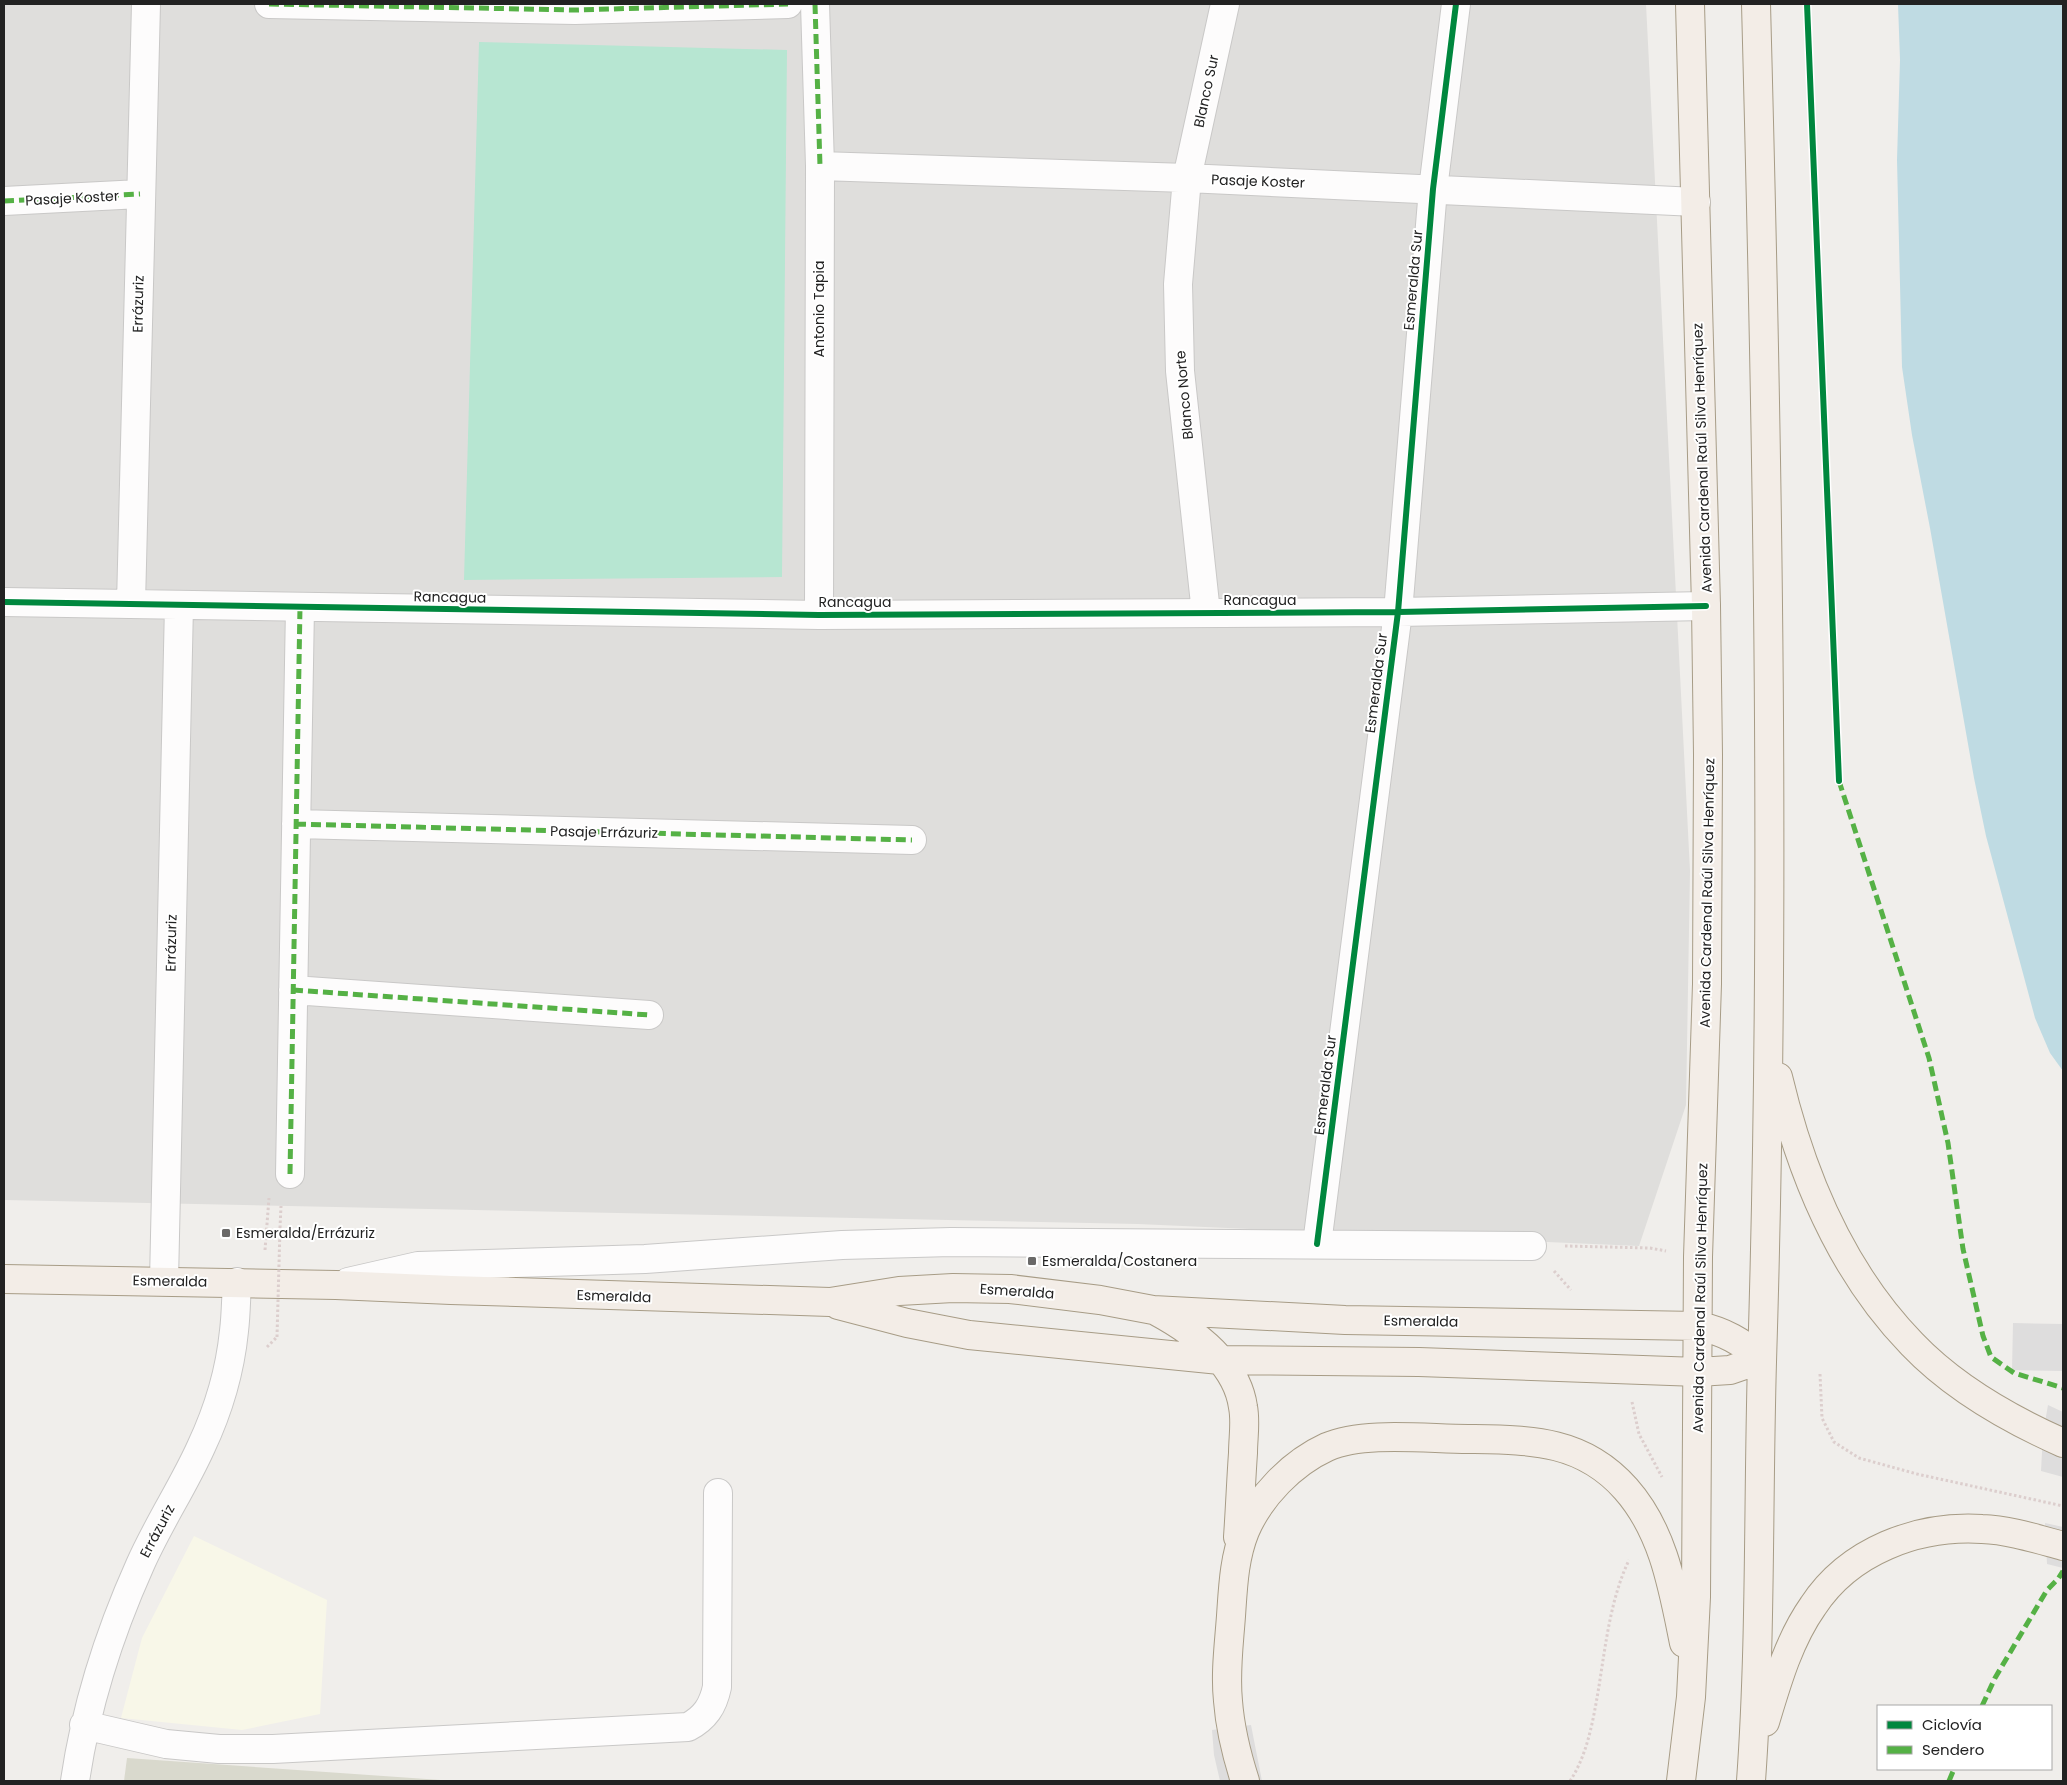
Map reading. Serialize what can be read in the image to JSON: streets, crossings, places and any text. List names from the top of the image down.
{
  "streets": {
    "main road": ["Avenida Cardenal Raúl Silva Henríquez", "Esmeralda"],
    "street": [
      "Blanco Sur",
      "Pasaje Koster",
      "Esmeralda Sur",
      "Errázuriz",
      "Antonio Tapia",
      "Blanco Norte",
      "Rancagua",
      "Pasaje Errázuriz"
    ]
  },
  "crossings": [
    ["Blanco Sur", "Pasaje Koster"],
    ["Blanco Sur", "Blanco Norte"],
    ["Pasaje Koster", "Esmeralda Sur"],
    ["Pasaje Koster", "Errázuriz"],
    ["Pasaje Koster", "Antonio Tapia"],
    ["Pasaje Koster", "Blanco Norte"],
    ["Pasaje Koster", "Avenida Cardenal Raúl Silva Henríquez"],
    ["Esmeralda Sur", "Rancagua"],
    ["Esmeralda Sur", "Esmeralda"],
    ["Errázuriz", "Rancagua"],
    ["Errázuriz", "Esmeralda"],
    ["Antonio Tapia", "Rancagua"],
    ["Blanco Norte", "Rancagua"],
    ["Avenida Cardenal Raúl Silva Henríquez", "Rancagua"],
    ["Avenida Cardenal Raúl Silva Henríquez", "Esmeralda"]
  ],
  "places": {
    "transit": ["Esmeralda/Errázuriz", "Esmeralda/Costanera"]
  },
  "legend": ["Ciclovía", "Sendero"]
}
